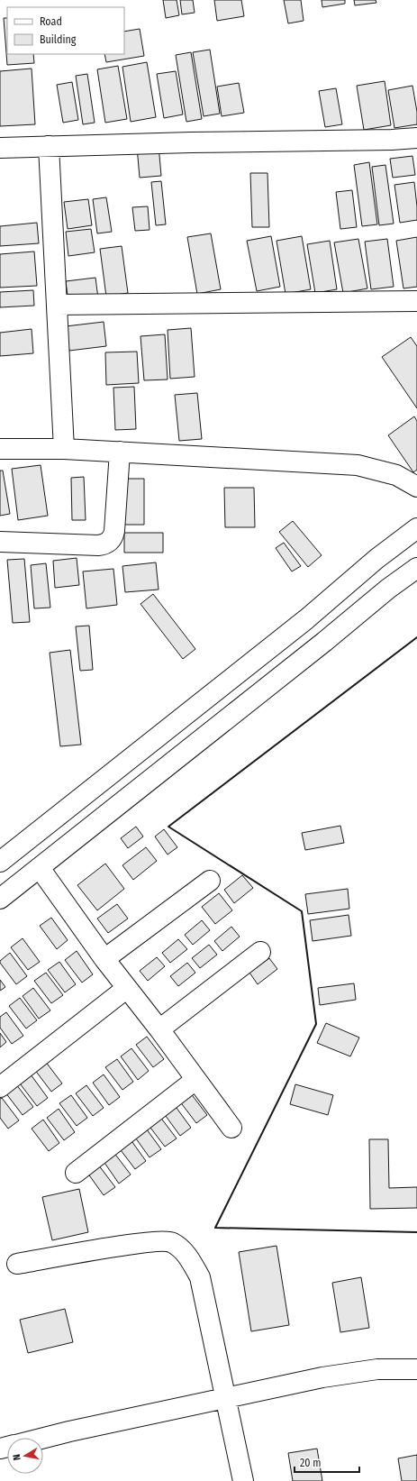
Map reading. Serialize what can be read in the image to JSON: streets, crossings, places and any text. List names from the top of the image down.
{
  "legend": ["Road", "Building"],
  "scale_bar": "20 m",
  "north": "left"
}
